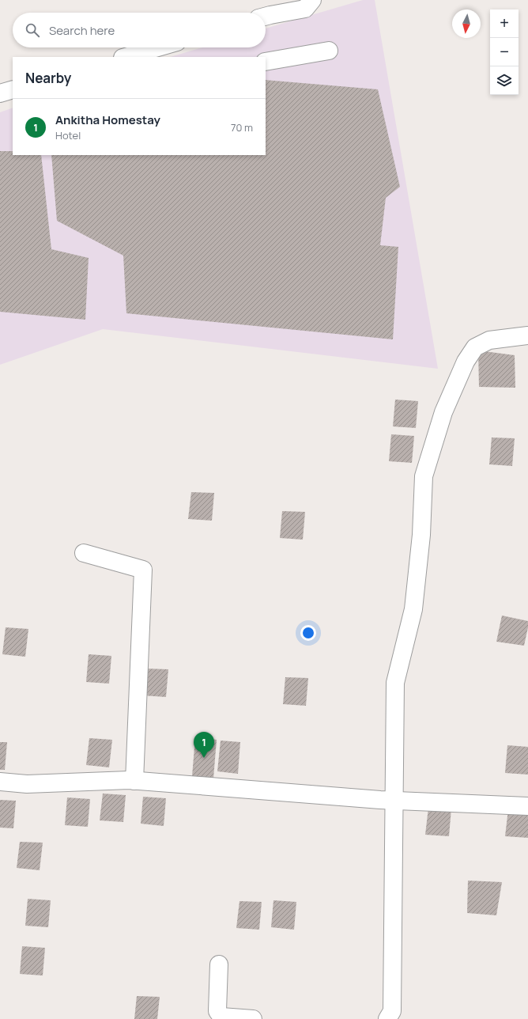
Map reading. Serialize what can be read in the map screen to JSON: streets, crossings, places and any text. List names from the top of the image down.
{
  "north": "bottom",
  "page": {
    "map_buttons": ["+", "−"],
    "search": "Search here",
    "heading": "Nearby",
    "list": [
      {
        "mark": "1",
        "name": "Ankitha Homestay",
        "note": "Hotel",
        "value": "70 m"
      }
    ],
    "pins": "1"
  }
}
